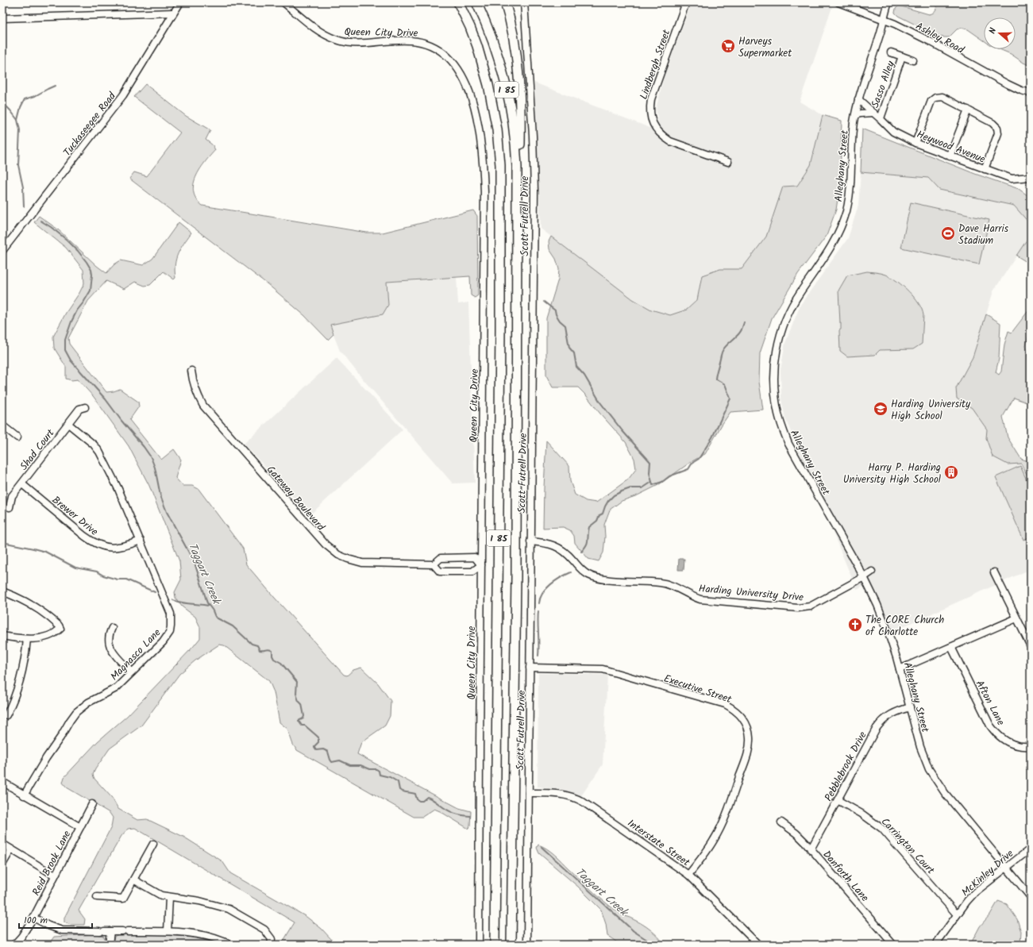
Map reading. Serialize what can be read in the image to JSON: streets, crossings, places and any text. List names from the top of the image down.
{
  "streets": {
    "highway": ["I 85"],
    "street": [
      "Queen City Drive",
      "Ashley Road",
      "Lindbergh Street",
      "Sasso Alley",
      "Tuckaseegee Road",
      "Heywood Avenue",
      "Alleghany Street",
      "Scott Futrell Drive",
      "Shad Court",
      "Gateway Boulevard",
      "Brewer Drive",
      "Harding University Drive",
      "Magnasco Lane",
      "Executive Street",
      "Afton Lane",
      "Pebblebrook Drive",
      "Interstate Street",
      "Carrington Court",
      "Reid Brook Lane",
      "McKinley Drive",
      "Danforth Lane"
    ]
  },
  "crossings": [
    ["Queen City Drive", "Gateway Boulevard"],
    ["Ashley Road", "Alleghany Street"],
    ["Sasso Alley", "Heywood Avenue"],
    ["Heywood Avenue", "Alleghany Street"],
    ["Alleghany Street", "Harding University Drive"],
    ["Alleghany Street", "Pebblebrook Drive"],
    ["Alleghany Street", "McKinley Drive"],
    ["Scott Futrell Drive", "Harding University Drive"],
    ["Scott Futrell Drive", "Executive Street"],
    ["Scott Futrell Drive", "Interstate Street"],
    ["Shad Court", "Brewer Drive"],
    ["Shad Court", "Magnasco Lane"],
    ["Brewer Drive", "Magnasco Lane"],
    ["Executive Street", "Interstate Street"],
    ["Pebblebrook Drive", "Carrington Court"],
    ["Pebblebrook Drive", "Danforth Lane"],
    ["Carrington Court", "McKinley Drive"]
  ],
  "water": ["Taggart Creek"],
  "places": {
    "supermarket": ["Harveys Supermarket"],
    "sports": ["Dave Harris Stadium"],
    "school or university": ["Harding University High School"],
    "building": ["Harry P. Harding University High School"],
    "church": ["The CORE Church of Charlotte"]
  },
  "scale_bar": "100 m",
  "north": "left"
}
